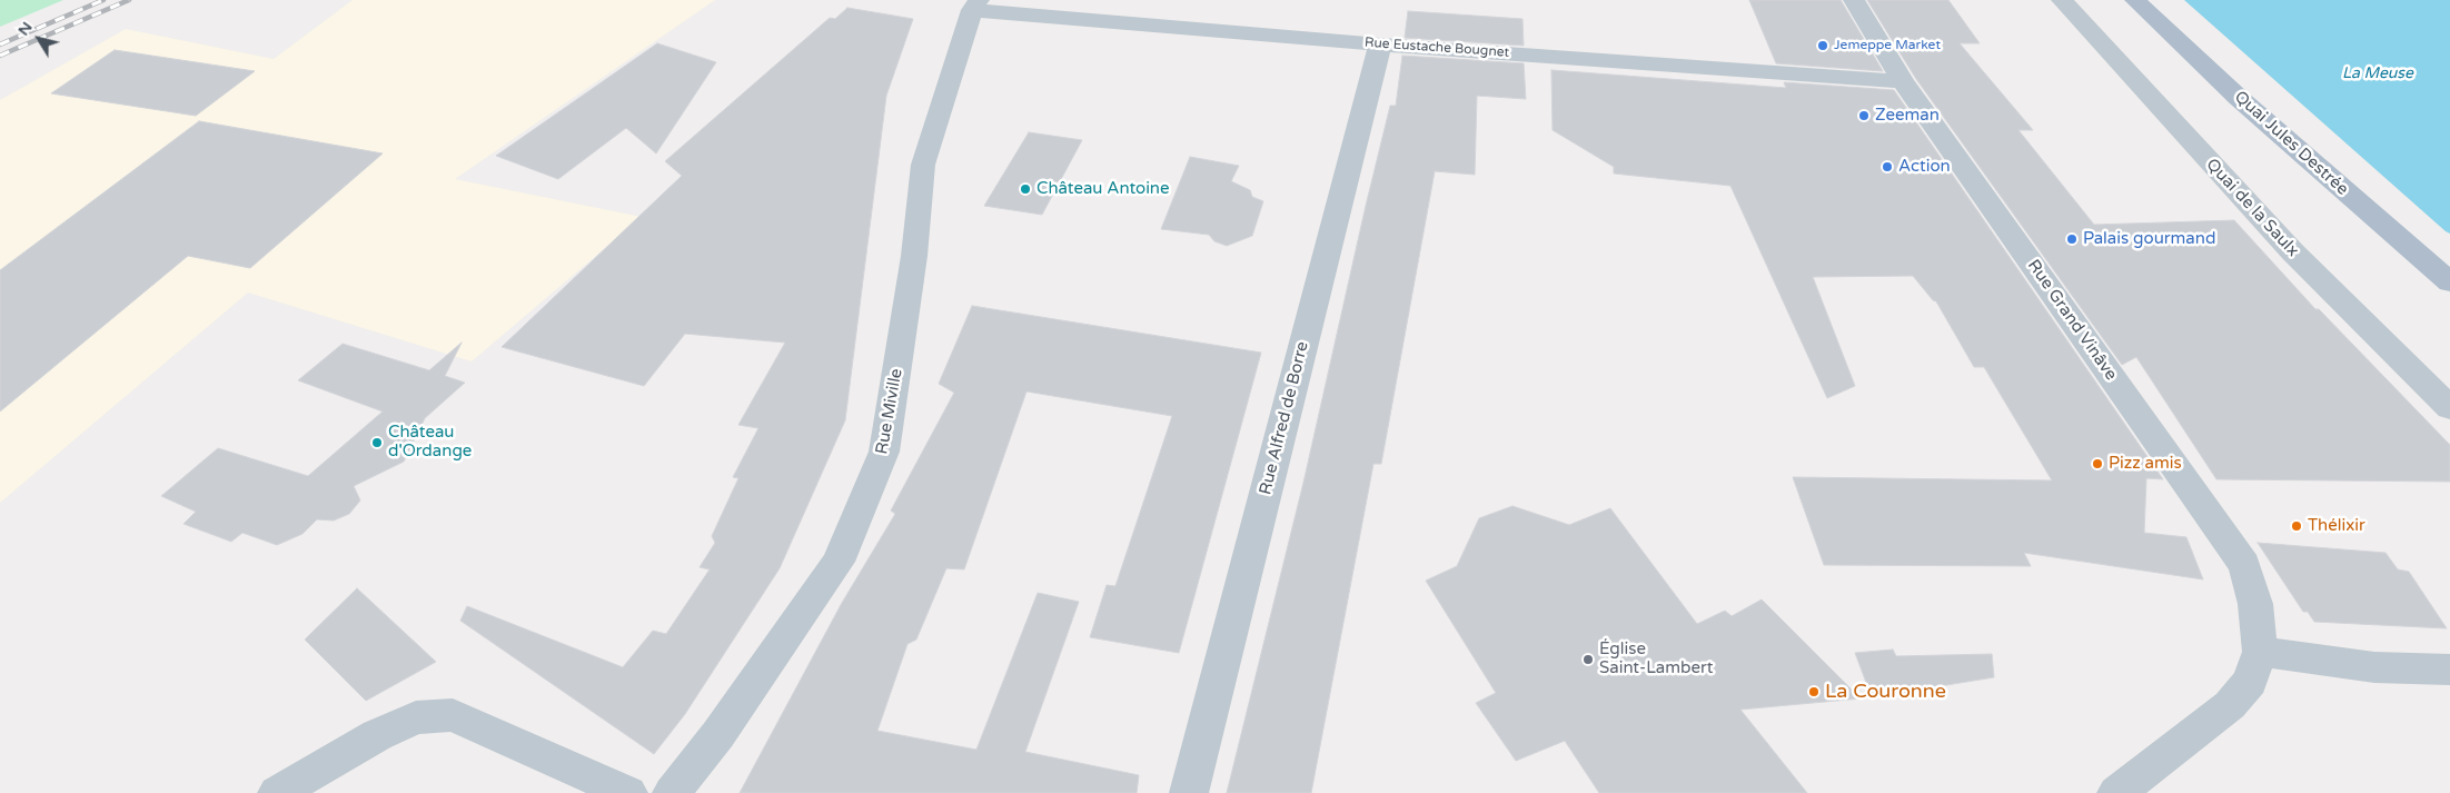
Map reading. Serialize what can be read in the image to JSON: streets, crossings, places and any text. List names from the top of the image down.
{
  "streets": {
    "main road": ["Quai Jules Destrée"],
    "street": [
      "Rue Eustache Bougnet",
      "Quai de la Saulx",
      "Rue Grand Vinâve",
      "Rue Miville",
      "Rue Alfred de Borre"
    ]
  },
  "crossings": [
    ["Rue Eustache Bougnet", "Rue Grand Vinâve"],
    ["Rue Eustache Bougnet", "Rue Miville"],
    ["Rue Eustache Bougnet", "Rue Alfred de Borre"]
  ],
  "water": ["La Meuse"],
  "places": [
    "Jemeppe Market",
    "Zeeman",
    "Action",
    "Château Antoine",
    "Palais gourmand",
    "Château d'Ordange",
    "Pizz amis",
    "Thélixir",
    "Église Saint-Lambert",
    "La Couronne"
  ],
  "north": "top left"
}
